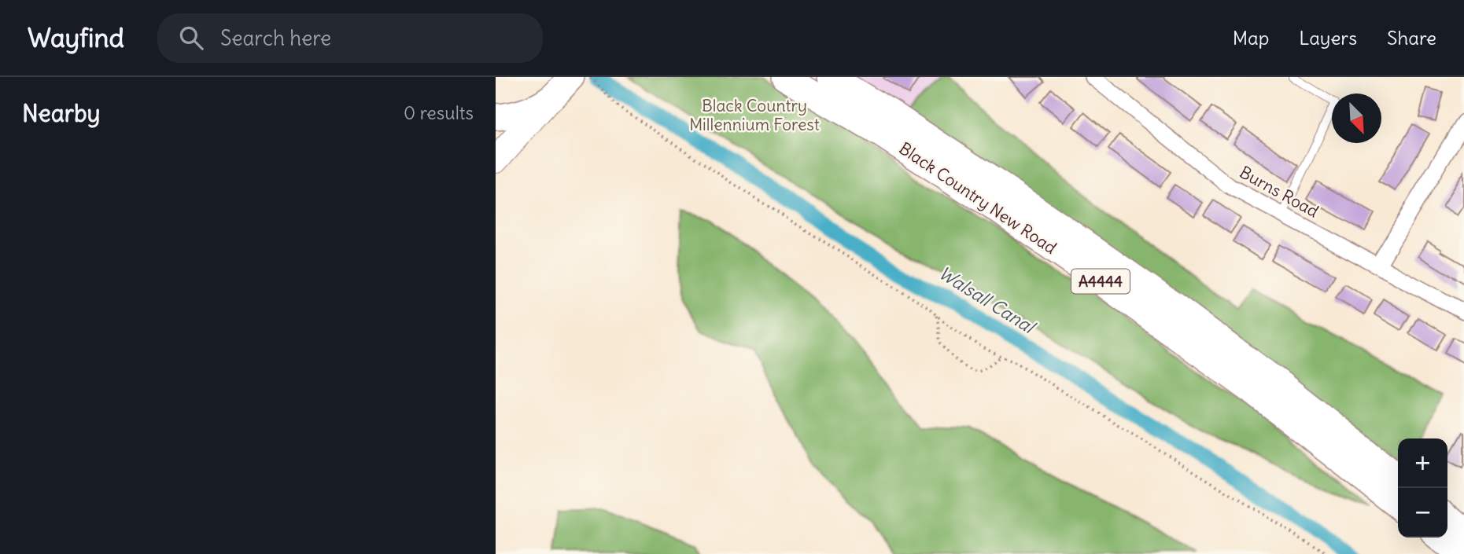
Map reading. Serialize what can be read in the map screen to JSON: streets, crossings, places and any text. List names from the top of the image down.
{
  "streets": {
    "highway": ["Black Country New Road", "A4444"],
    "street": ["Burns Road"]
  },
  "water": ["Walsall Canal"],
  "parks": ["Black Country Millennium Forest"],
  "north": "bottom right",
  "page": {
    "header": "Wayfind",
    "search": "Search here",
    "nav": ["Map", "Layers", "Share"],
    "heading": ["Nearby", "0 results"],
    "map_buttons": ["+", "−"]
  }
}
